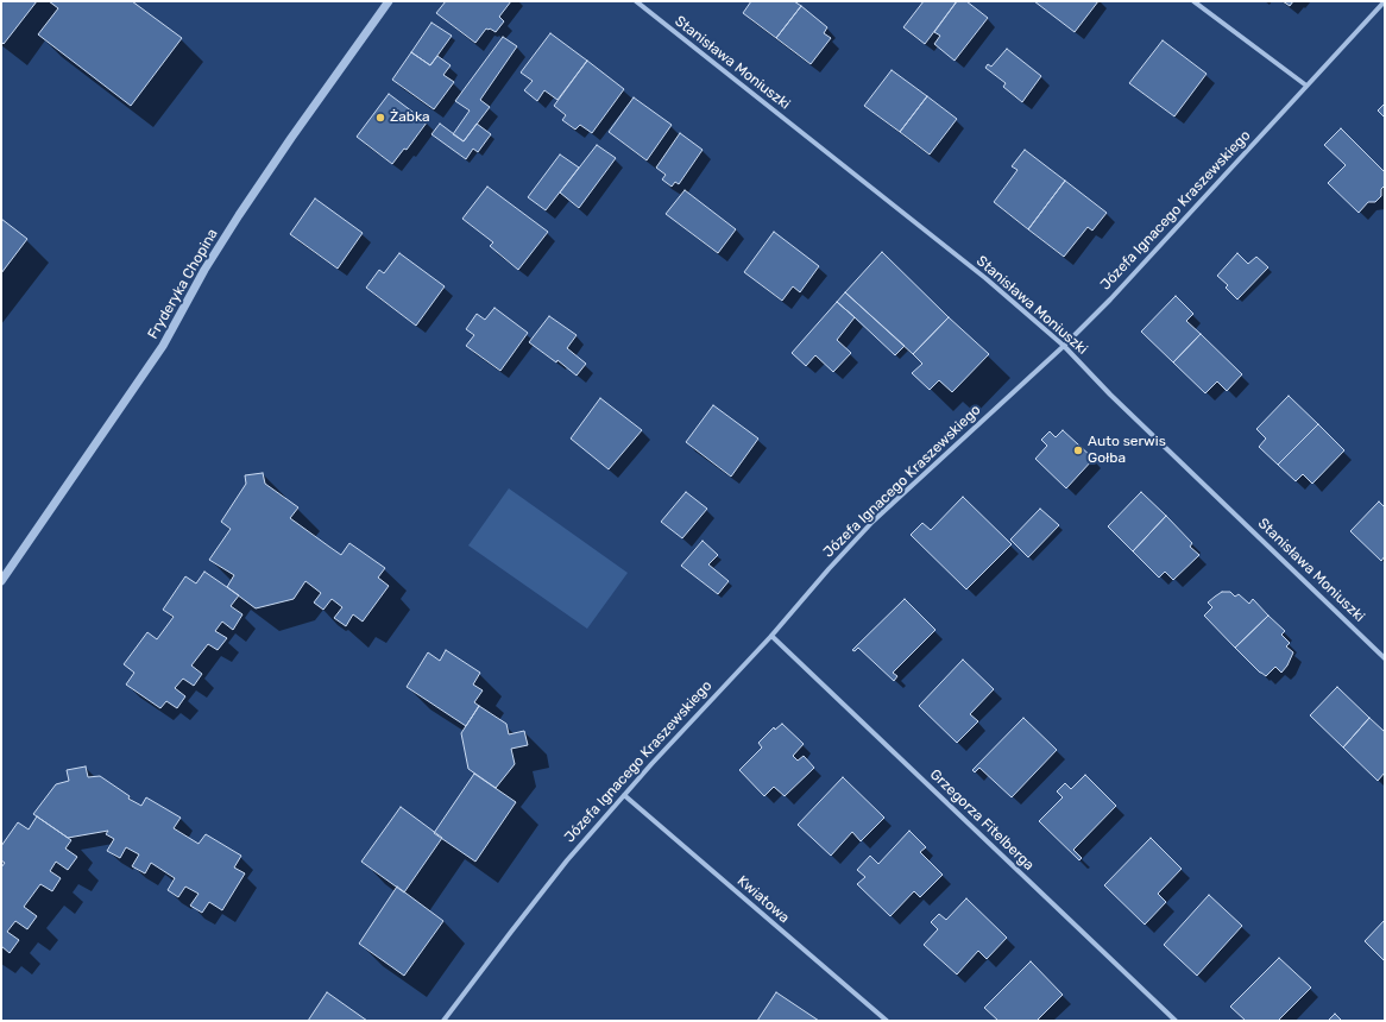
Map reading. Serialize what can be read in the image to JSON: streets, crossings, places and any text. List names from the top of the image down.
{
  "streets": {
    "street": [
      "Stanisława Moniuszki",
      "Józefa Ignacego Kraszewskiego",
      "Fryderyka Chopina",
      "Grzegorza Fitelberga",
      "Kwiatowa"
    ]
  },
  "crossings": [
    ["Stanisława Moniuszki", "Józefa Ignacego Kraszewskiego"],
    ["Józefa Ignacego Kraszewskiego", "Grzegorza Fitelberga"],
    ["Józefa Ignacego Kraszewskiego", "Kwiatowa"]
  ],
  "places": ["Żabka", "Auto serwis Gołba"]
}
